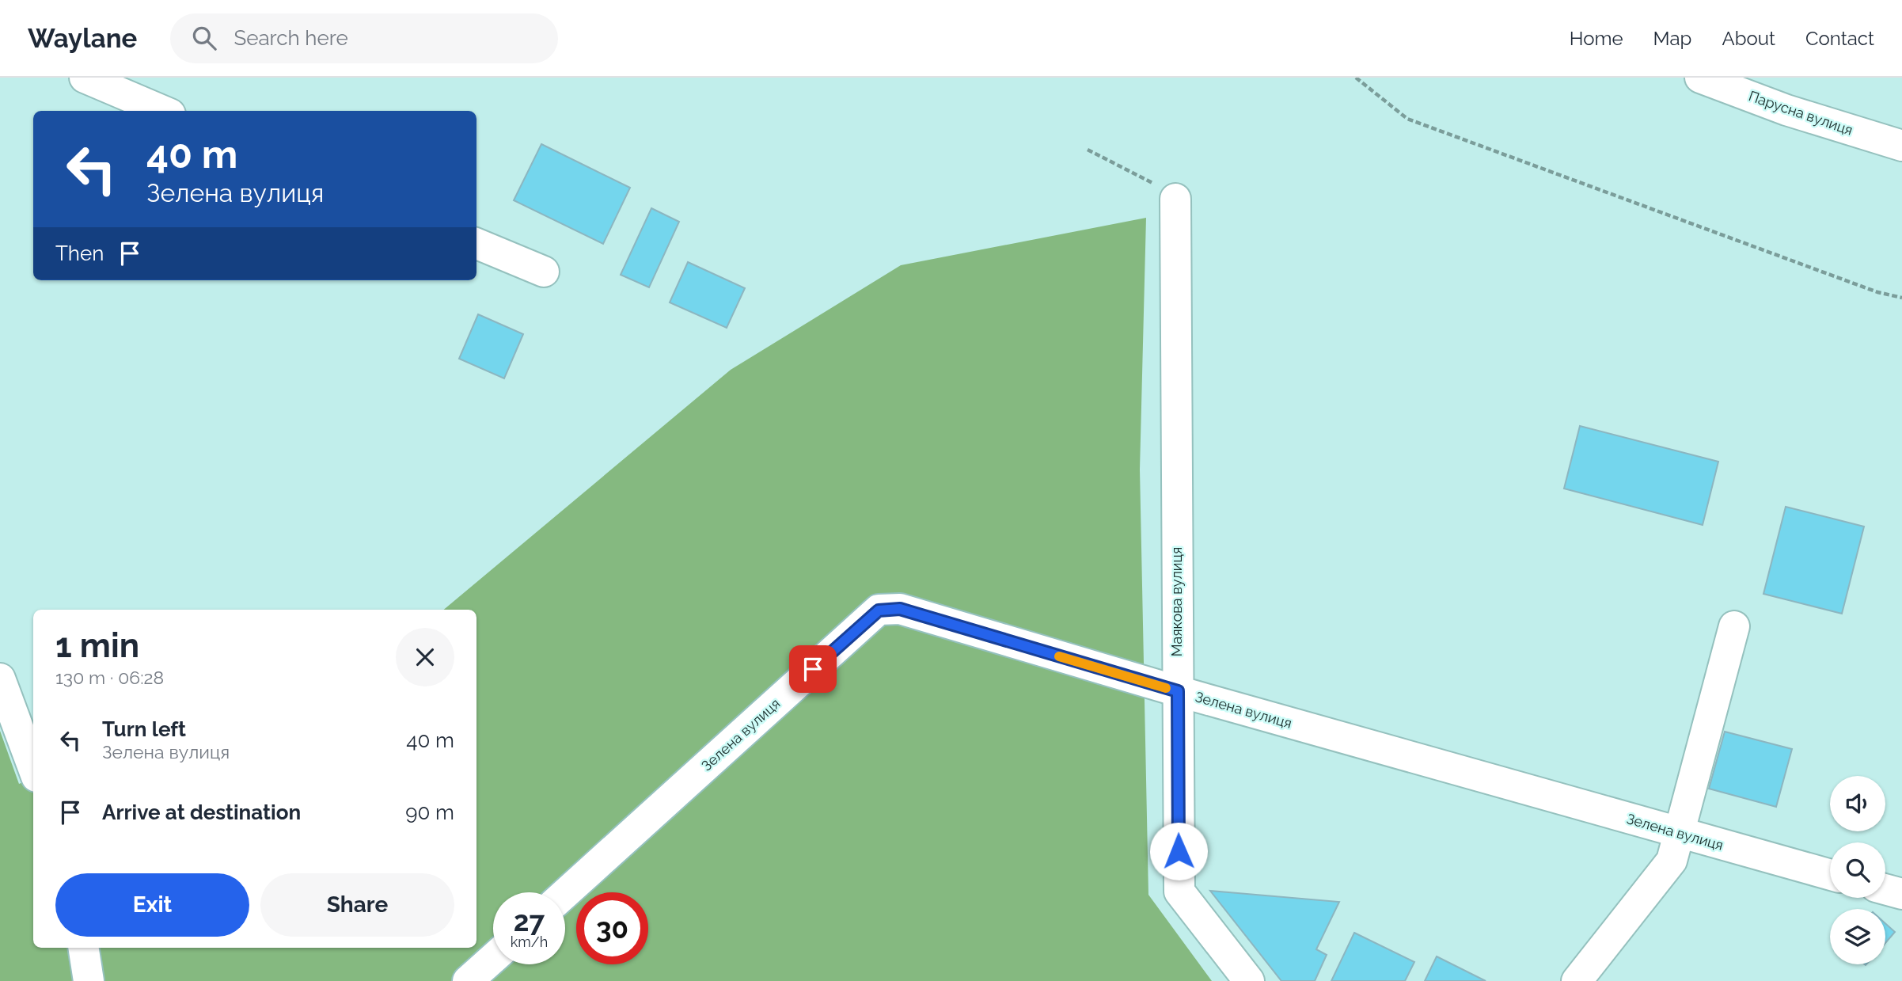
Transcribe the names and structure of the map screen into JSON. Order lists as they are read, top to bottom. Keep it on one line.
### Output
{"streets":{"street":["Парусна вулиця","Маякова вулиця","Зелена вулиця"]},"crossings":[["Маякова вулиця","Зелена вулиця"]],"page":{"header":"Waylane","search":"Search here","nav":["Home","Map","About","Contact"],"turn":["40 m","Зелена вулиця"],"then":"Then","heading":["1 min","130 m · 06:28"],"list":[{"name":"Turn left","note":"Зелена вулиця","value":"40 m"},{"name":"Arrive at destination","value":"90 m"}],"buttons":["Exit","Share"],"speed":"27 km/h","limit":"30"}}
